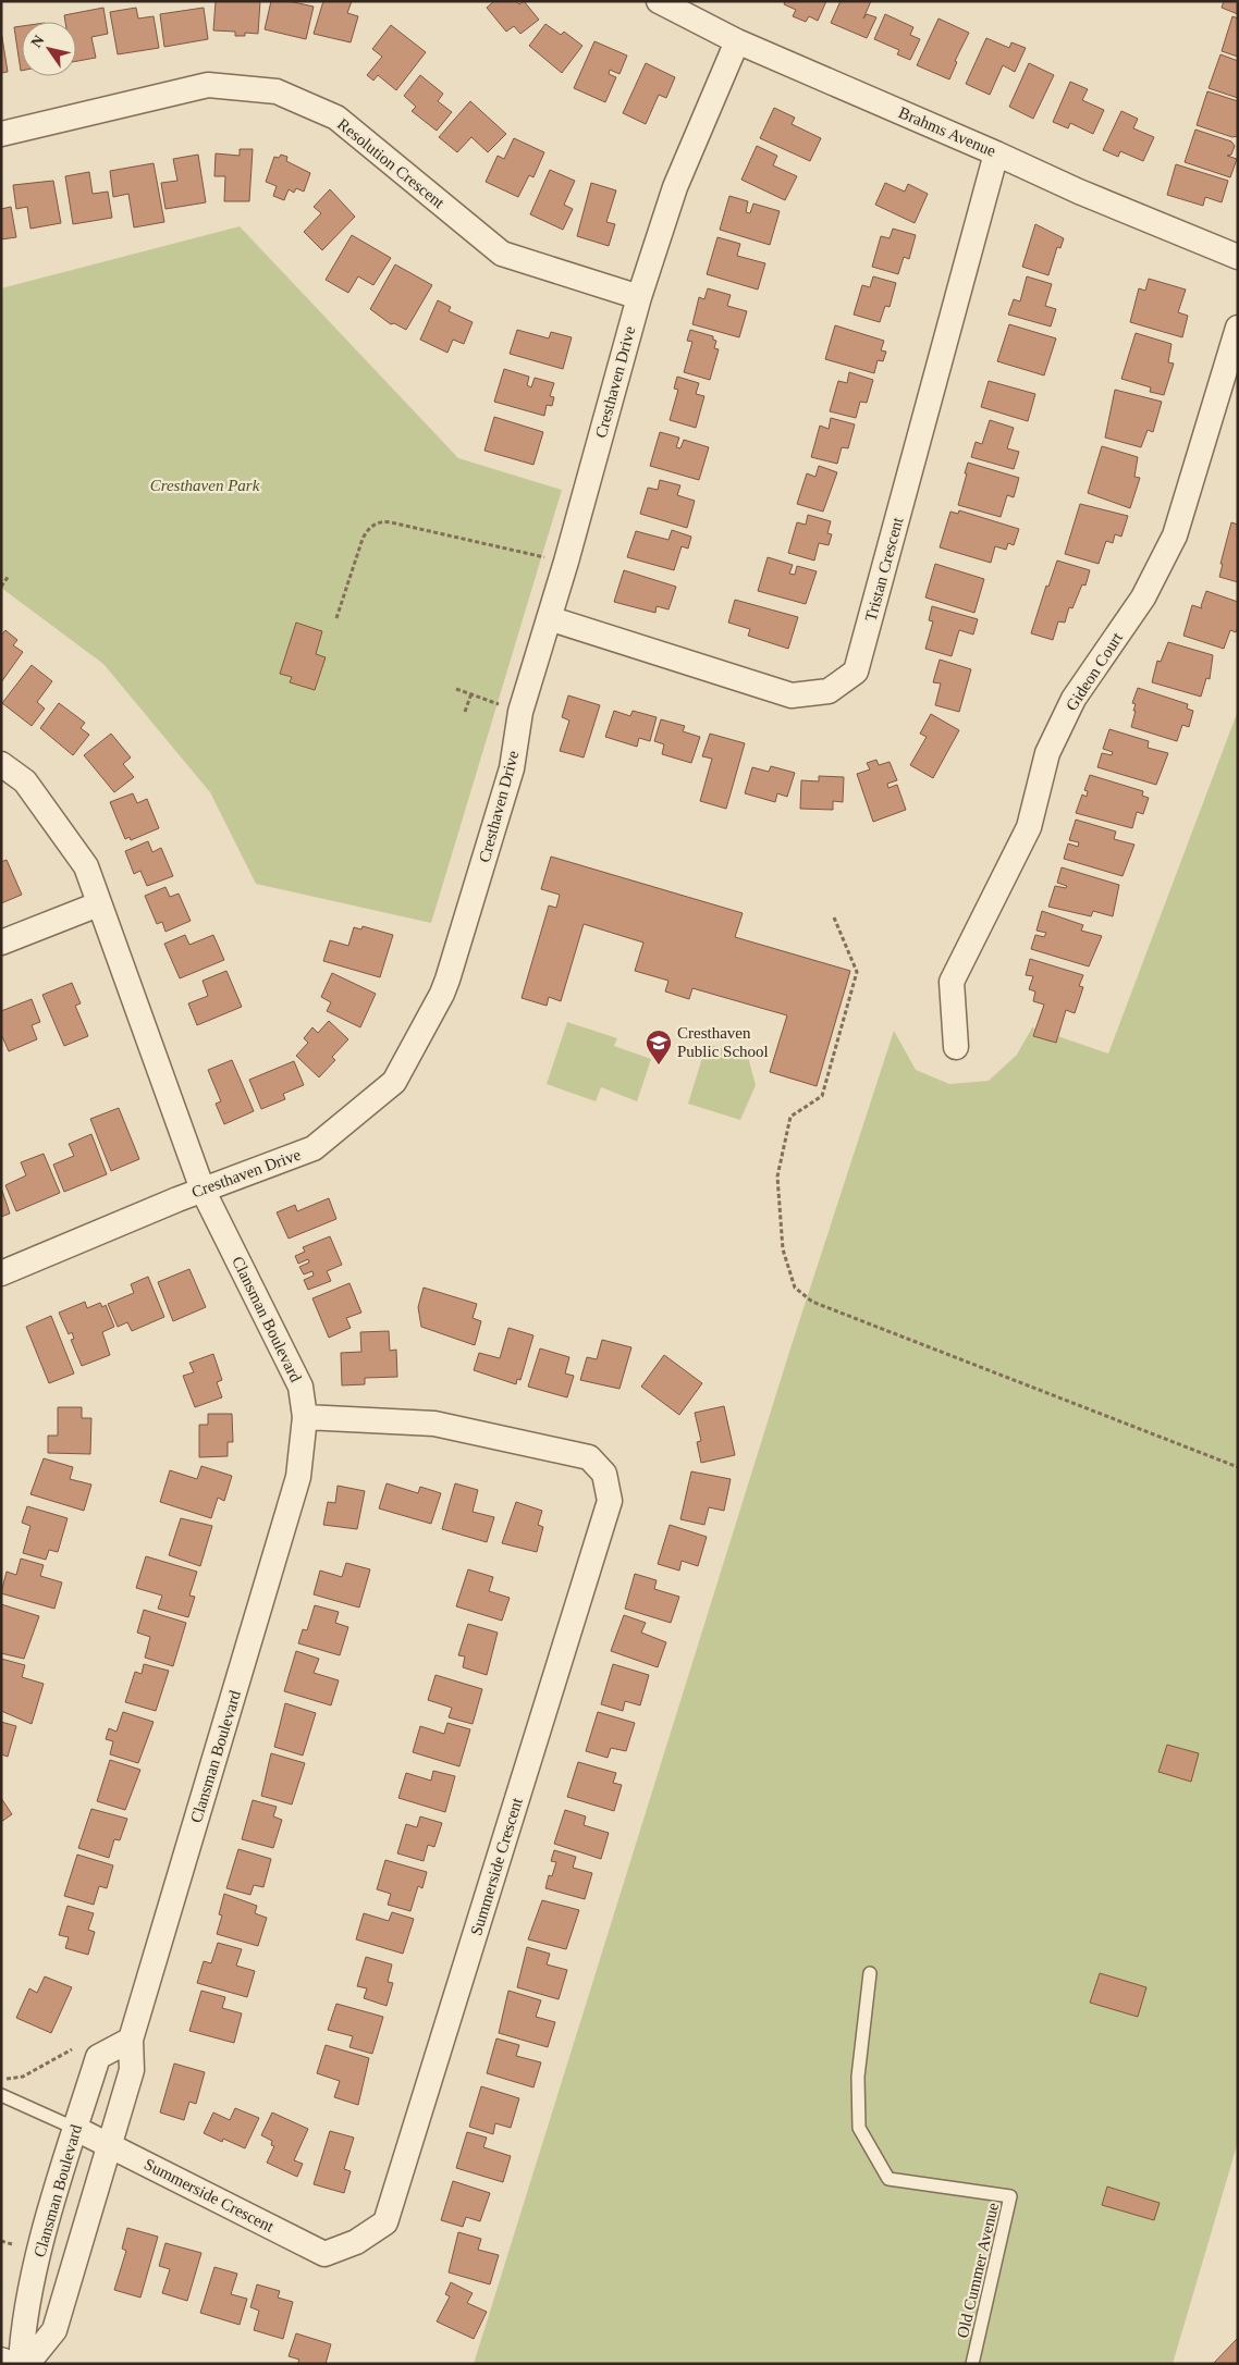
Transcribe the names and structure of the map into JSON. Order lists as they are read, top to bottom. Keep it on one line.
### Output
{"streets":{"street":["Brahms Avenue","Resolution Crescent","Cresthaven Drive","Tristan Crescent","Gideon Court","Clansman Boulevard","Summerside Crescent"],"lane":["Old Cummer Avenue"]},"crossings":[["Brahms Avenue","Cresthaven Drive"],["Brahms Avenue","Tristan Crescent"],["Resolution Crescent","Cresthaven Drive"],["Cresthaven Drive","Tristan Crescent"],["Cresthaven Drive","Clansman Boulevard"],["Clansman Boulevard","Summerside Crescent"]],"parks":["Cresthaven Park"],"places":{"school or university":["Cresthaven Public School"]},"north":"top left"}
